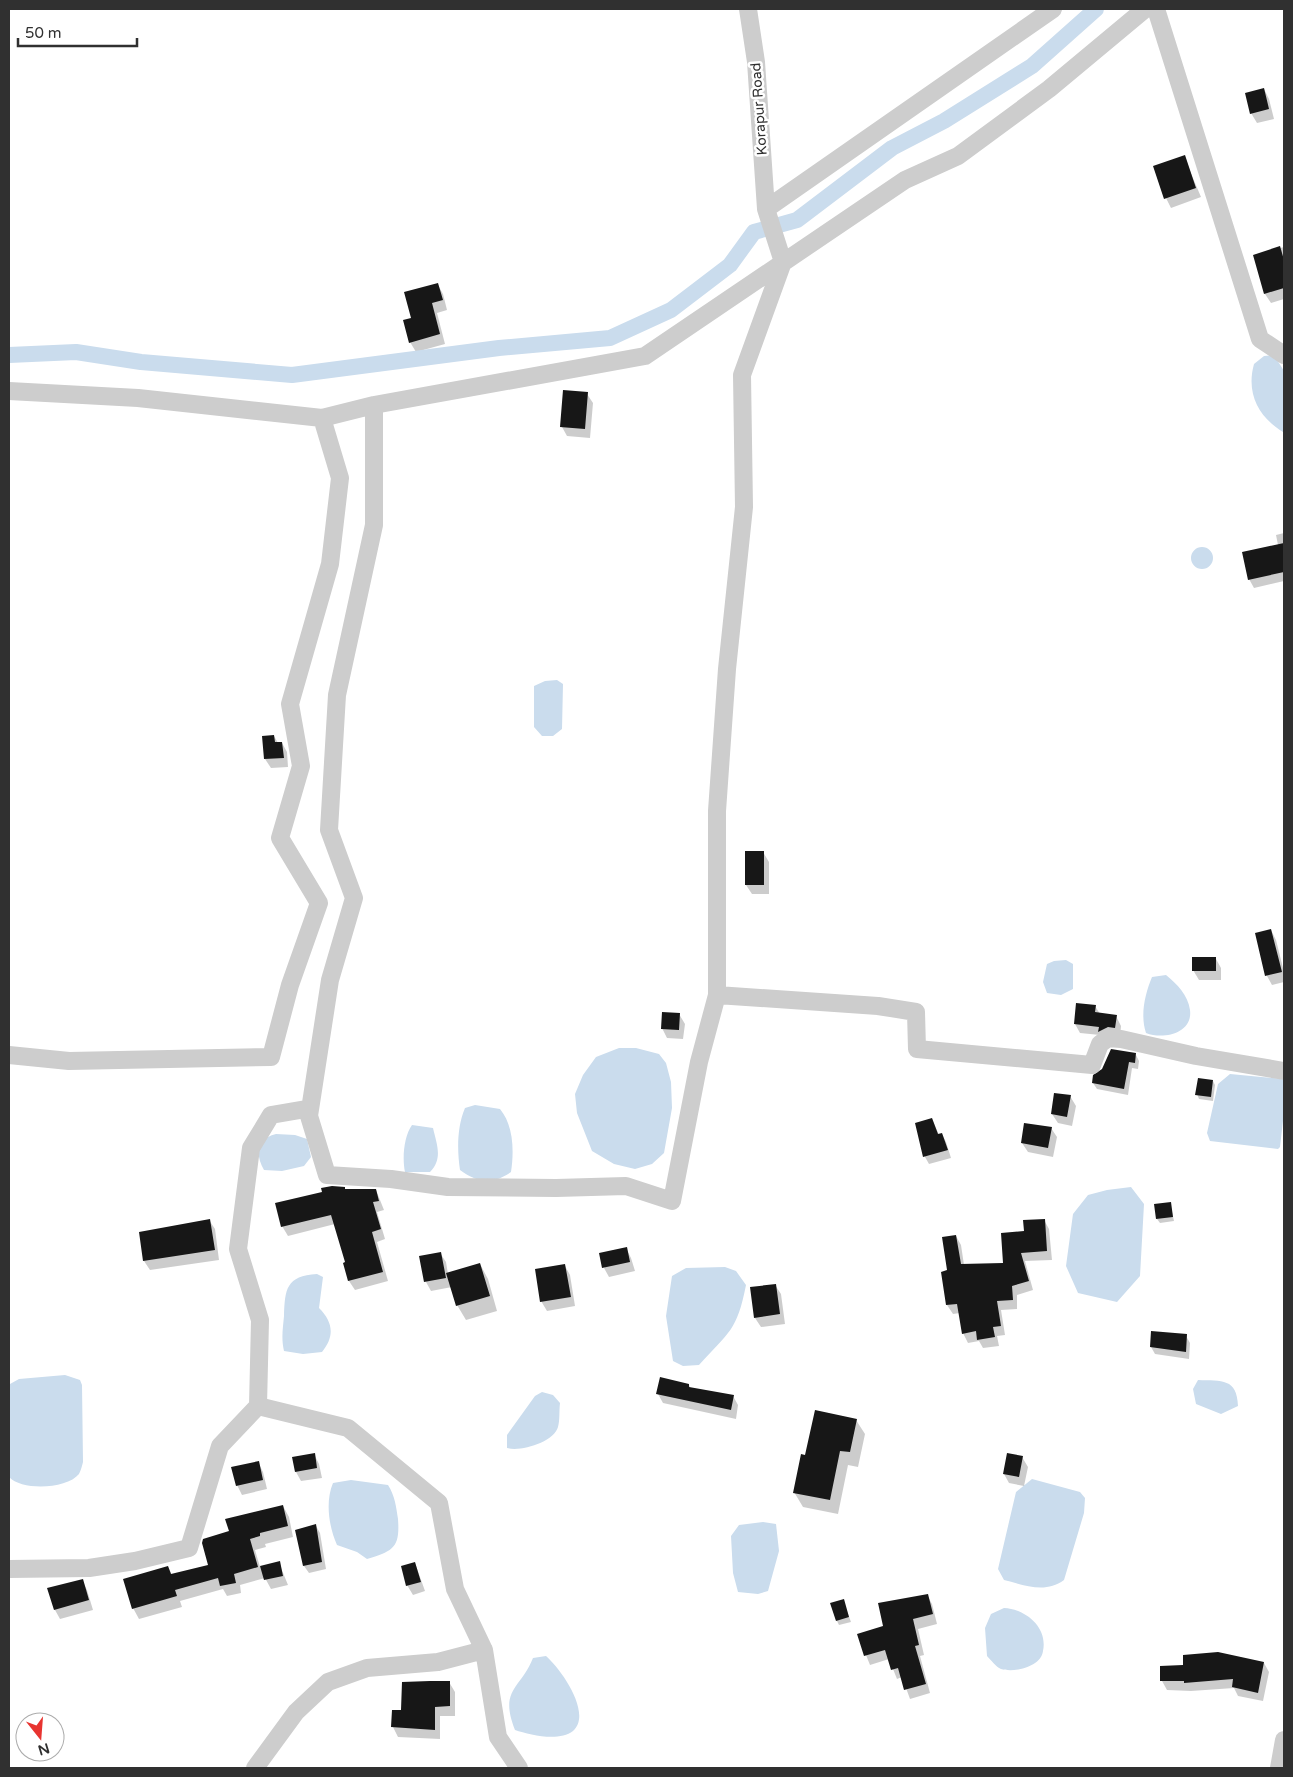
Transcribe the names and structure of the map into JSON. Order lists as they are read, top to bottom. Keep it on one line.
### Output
{"streets":{"street":["Korapur Road"]},"scale_bar":"50 m","north":"bottom"}
